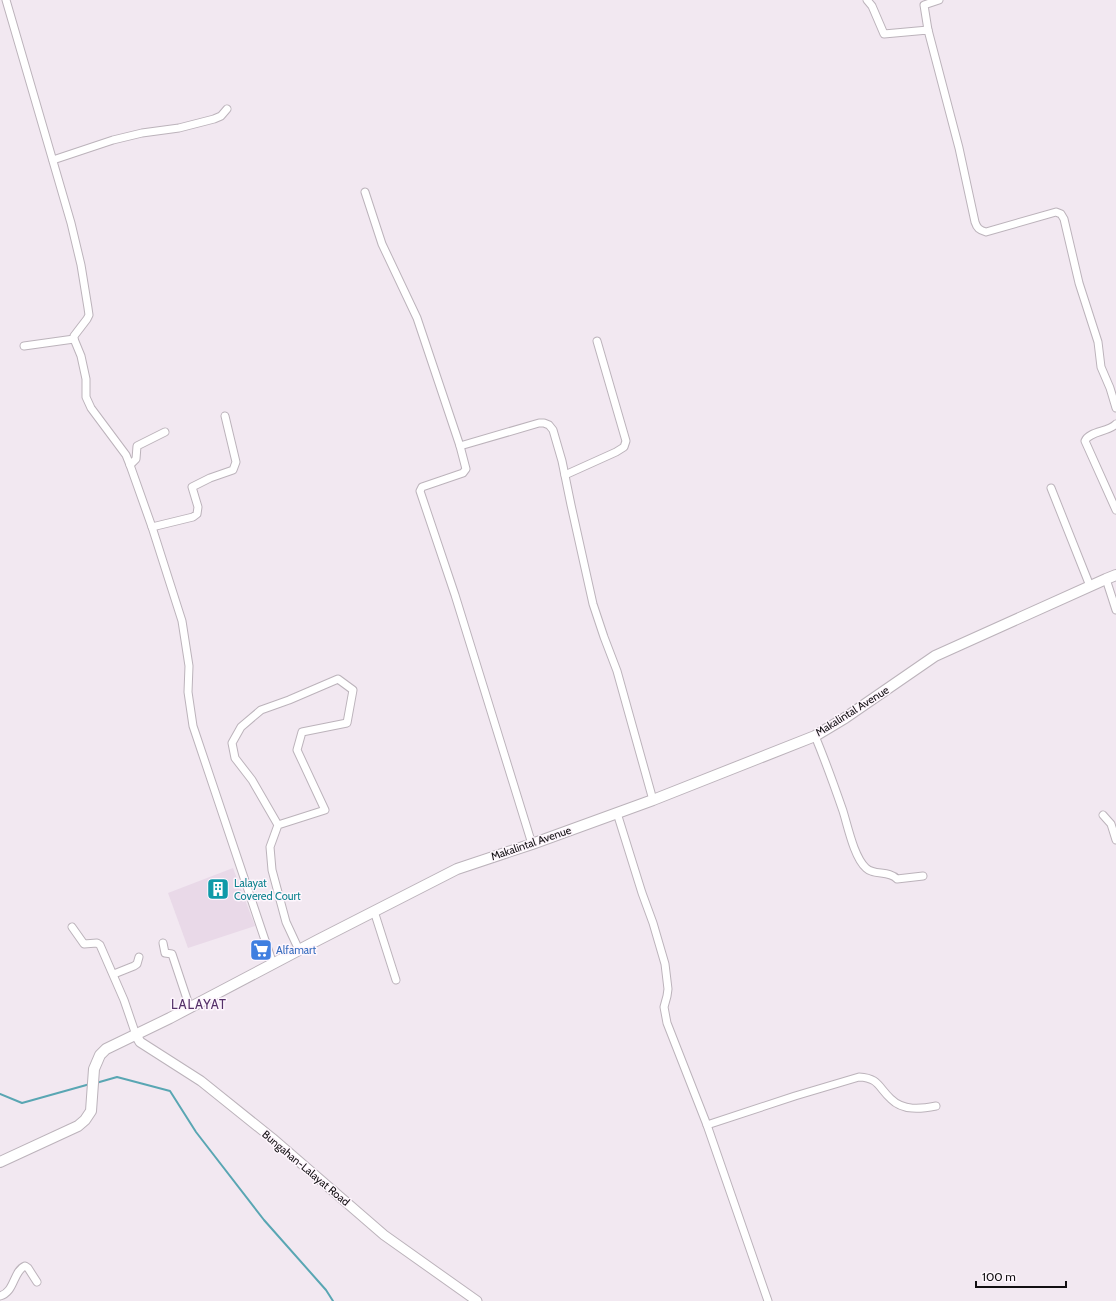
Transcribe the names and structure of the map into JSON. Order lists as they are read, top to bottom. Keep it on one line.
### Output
{"streets":{"main road":["Makalintal Avenue"],"street":["Bungahan-Lalayat Road"]},"crossings":[["Makalintal Avenue","Bungahan-Lalayat Road"]],"districts":["LALAYAT"],"places":{"building":["Lalayat Covered Court"],"supermarket":["Alfamart"]},"scale_bar":"100 m"}
